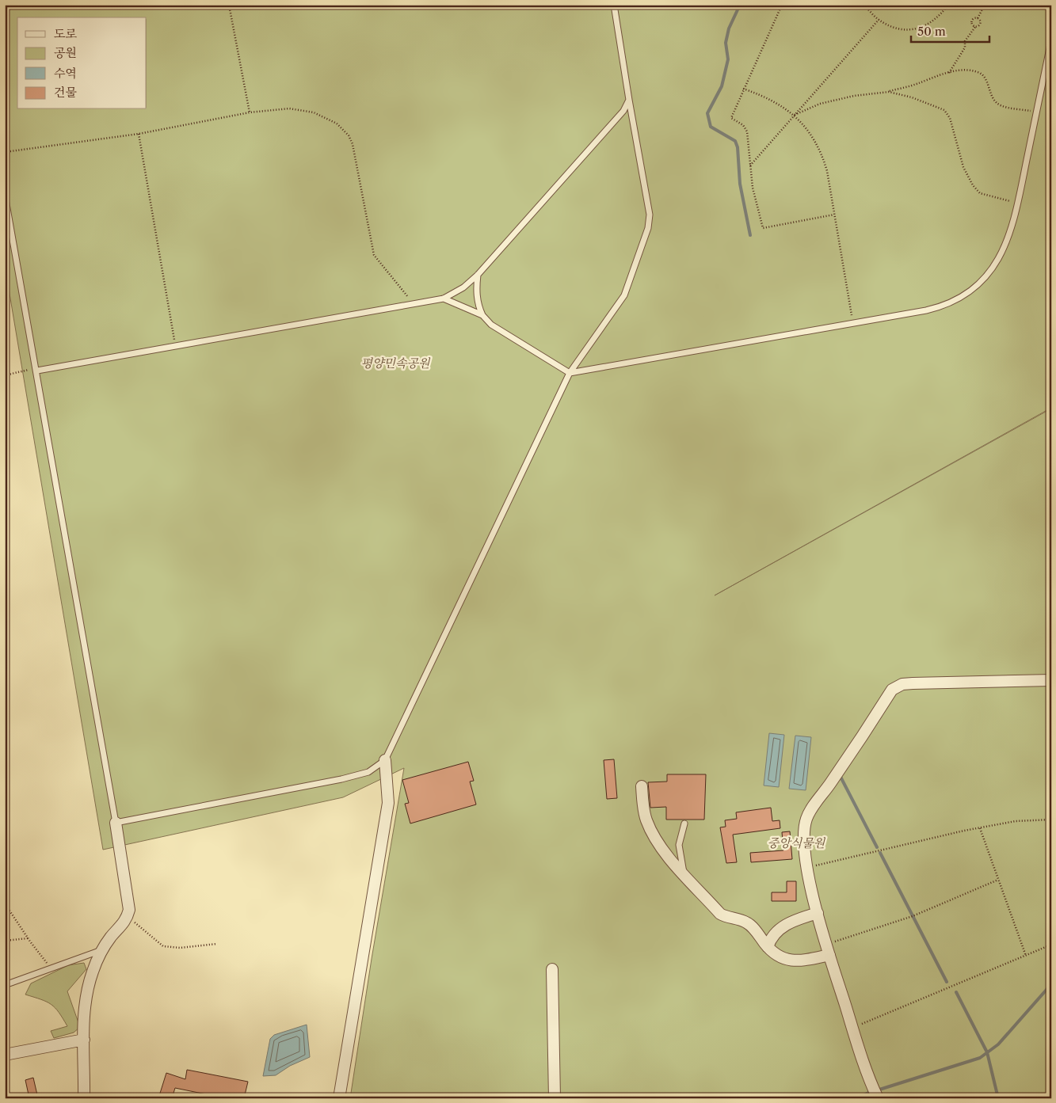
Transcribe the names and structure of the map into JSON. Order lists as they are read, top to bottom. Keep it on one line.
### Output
{"parks":["평양민속공원","중앙식물원"],"legend":["도로","공원","수역","건물"],"scale_bar":"50 m"}
